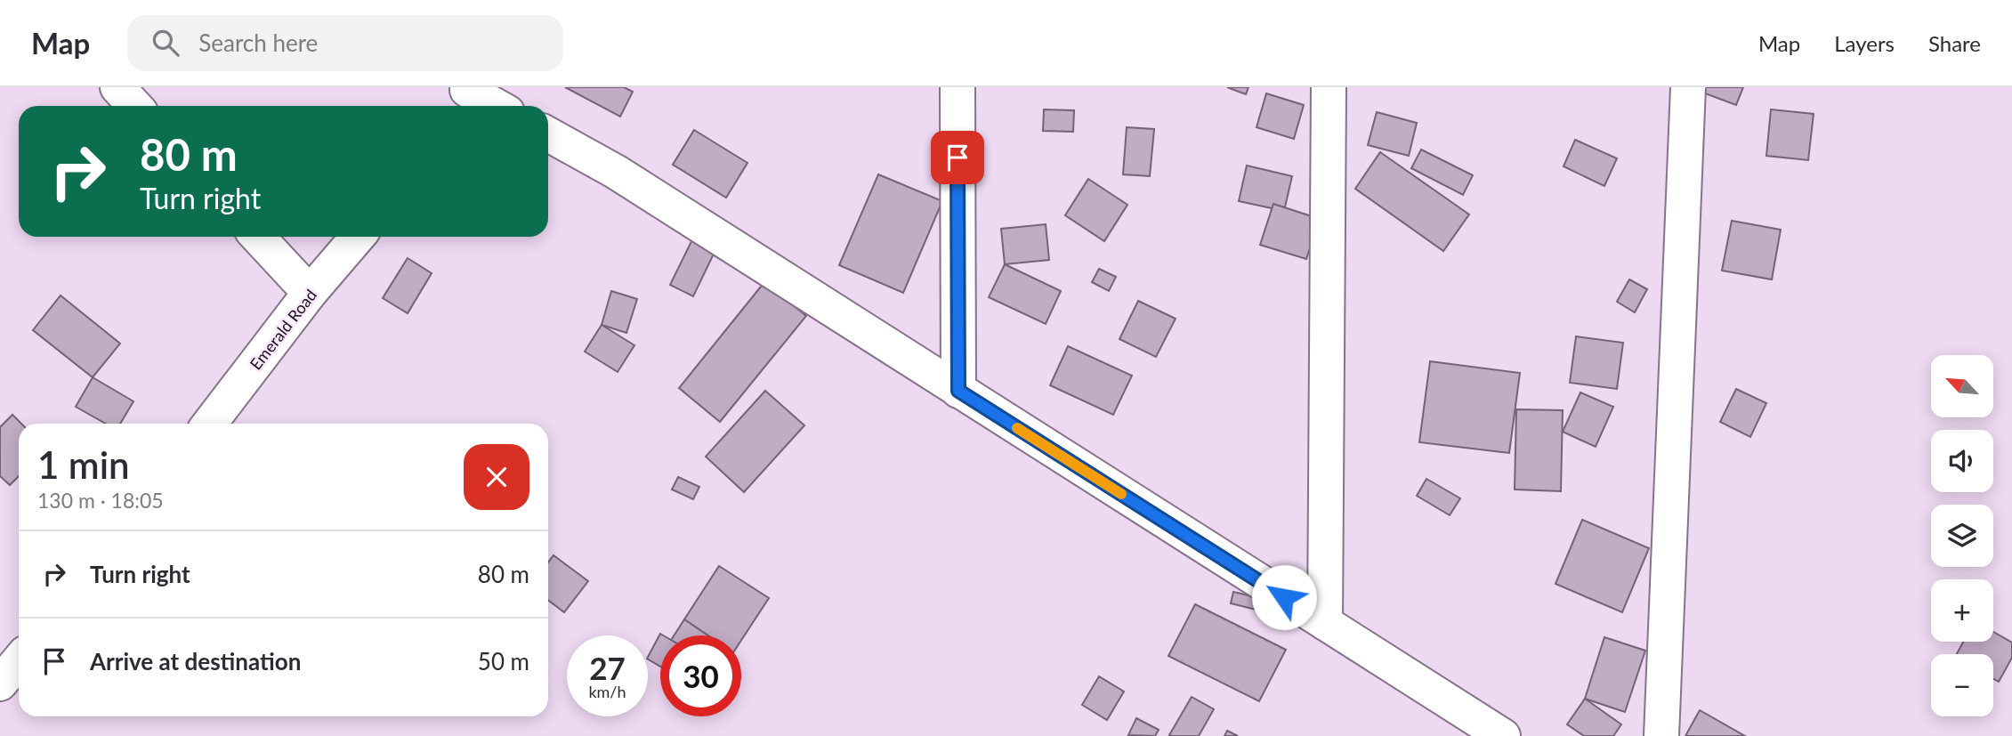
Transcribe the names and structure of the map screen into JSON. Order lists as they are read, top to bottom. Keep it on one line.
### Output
{"streets":{"street":["Emerald Road"]},"north":"top left","page":{"header":"Map","search":"Search here","nav":["Map","Layers","Share"],"turn":["80 m","Turn right"],"map_buttons":["+","−"],"heading":["1 min","130 m · 18:05"],"list":[{"name":"Turn right","value":"80 m"},{"name":"Arrive at destination","value":"50 m"}],"speed":"27 km/h","limit":"30"}}
